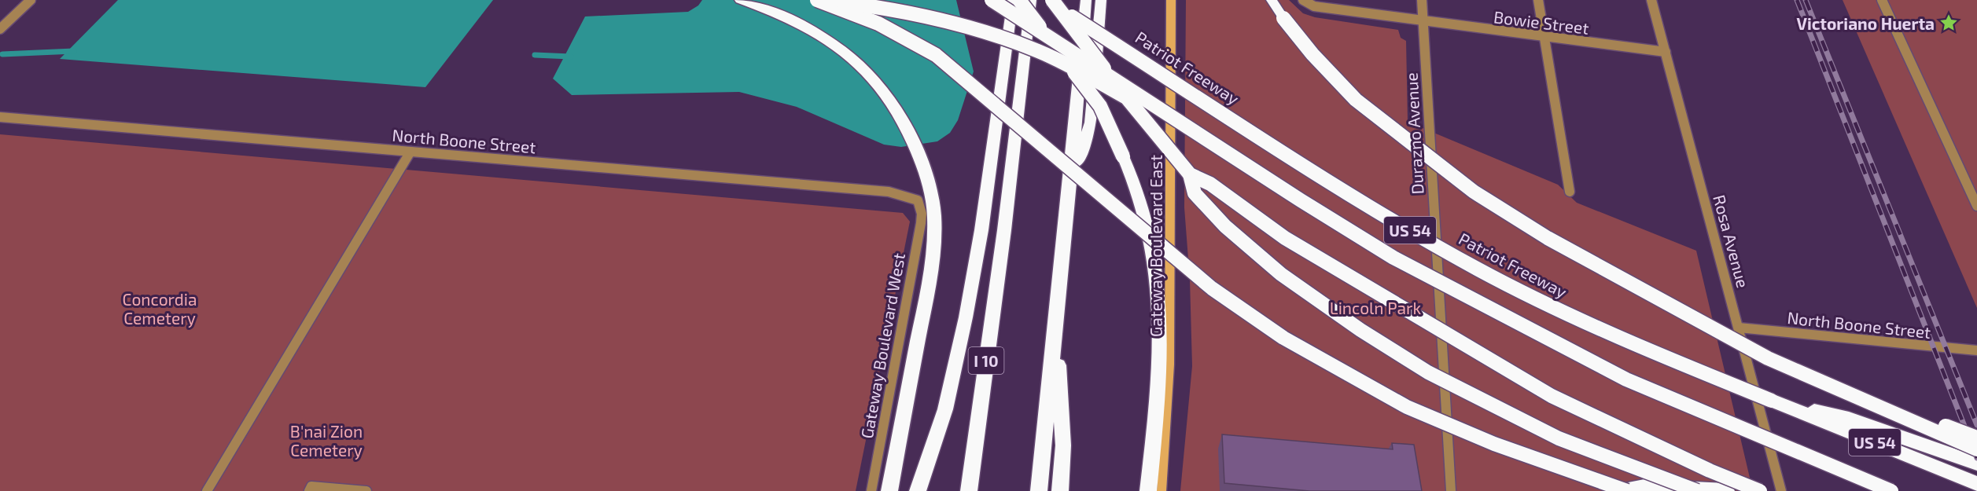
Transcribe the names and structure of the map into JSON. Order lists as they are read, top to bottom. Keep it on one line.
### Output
{"streets":{"highway":["Patriot Freeway","US 54","I 10"],"main road":["Gateway Boulevard East"],"street":["Bowie Street","Durazno Avenue","North Boone Street","Rosa Avenue","Gateway Boulevard West"]},"crossings":[["Bowie Street","Durazno Avenue"],["Bowie Street","Rosa Avenue"],["North Boone Street","Rosa Avenue"],["North Boone Street","Gateway Boulevard West"]],"parks":["Concordia Cemetery","Lincoln Park","B'nai Zion Cemetery"],"places":{"place":["Victoriano Huerta"]}}
